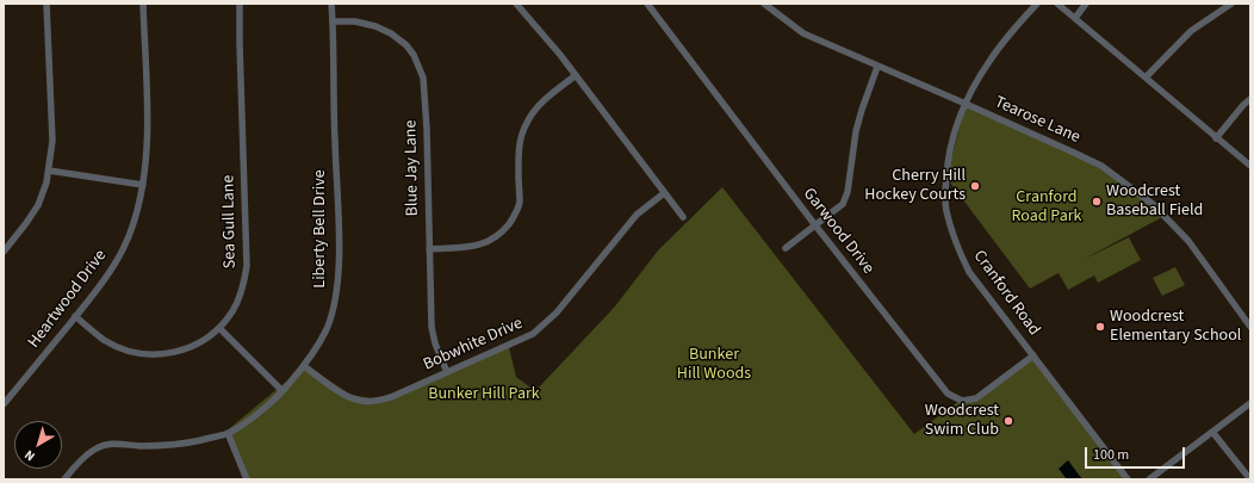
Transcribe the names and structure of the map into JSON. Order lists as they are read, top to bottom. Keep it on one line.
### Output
{"streets":{"street":["Tearose Lane","Blue Jay Lane","Sea Gull Lane","Liberty Bell Drive","Garwood Drive","Cranford Road","Heartwood Drive","Bobwhite Drive"]},"crossings":[["Tearose Lane","Cranford Road"],["Blue Jay Lane","Liberty Bell Drive"],["Blue Jay Lane","Bobwhite Drive"],["Sea Gull Lane","Heartwood Drive"],["Liberty Bell Drive","Bobwhite Drive"],["Garwood Drive","Cranford Road"]],"parks":["Cranford Road Park","Bunker Hill Woods","Bunker Hill Park"],"places":["Cherry Hill Hockey Courts","Woodcrest Baseball Field","Woodcrest Elementary School","Woodcrest Swim Club"],"scale_bar":"100 m","north":"bottom left"}
